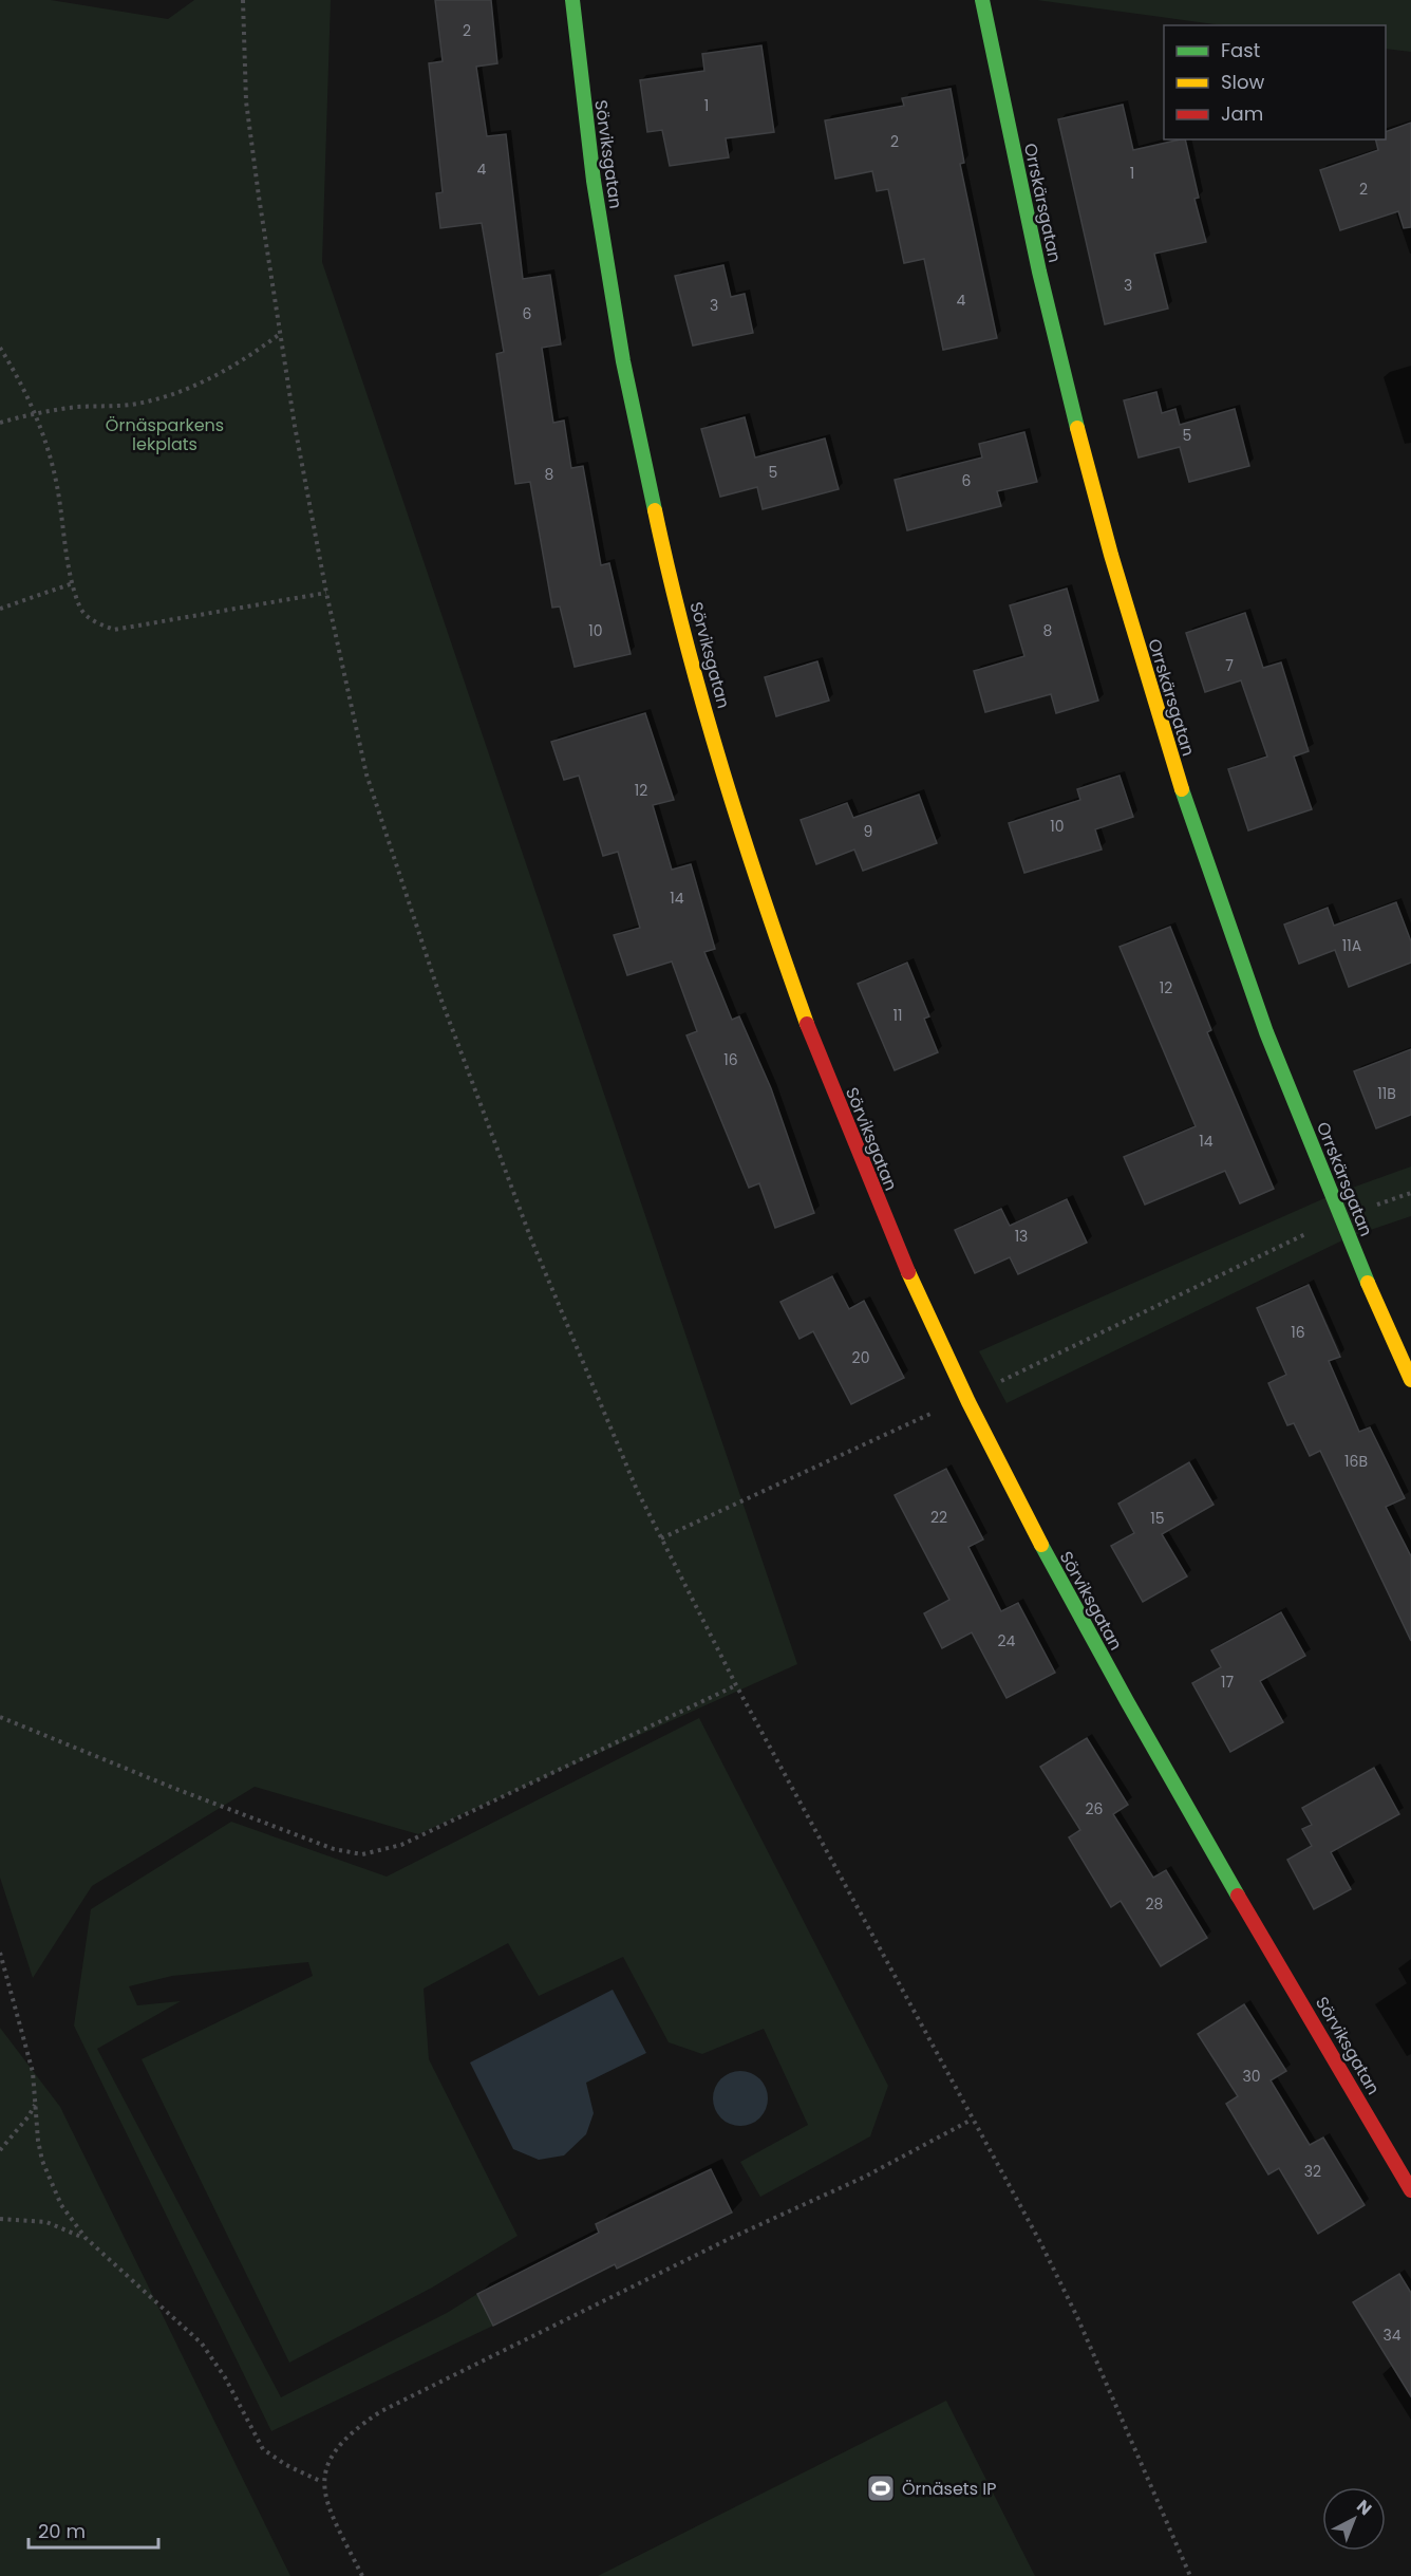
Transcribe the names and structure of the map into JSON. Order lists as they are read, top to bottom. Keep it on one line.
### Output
{"streets":{"street":["Sörviksgatan","Orrskärsgatan"]},"parks":["Örnäsparkens lekplats"],"places":{"sports":["Örnäsets IP"]},"house_numbers":["2","1","2","4","1","2","3","4","3","6","5","5","8","6","10","8","7","12","10","9","14","11A","12","11","16","11B","14","13","16","20","16B","22","15","24","17","26","28","30","32","34"],"legend":["Fast","Slow","Jam"],"scale_bar":"20 m","north":"top right"}
